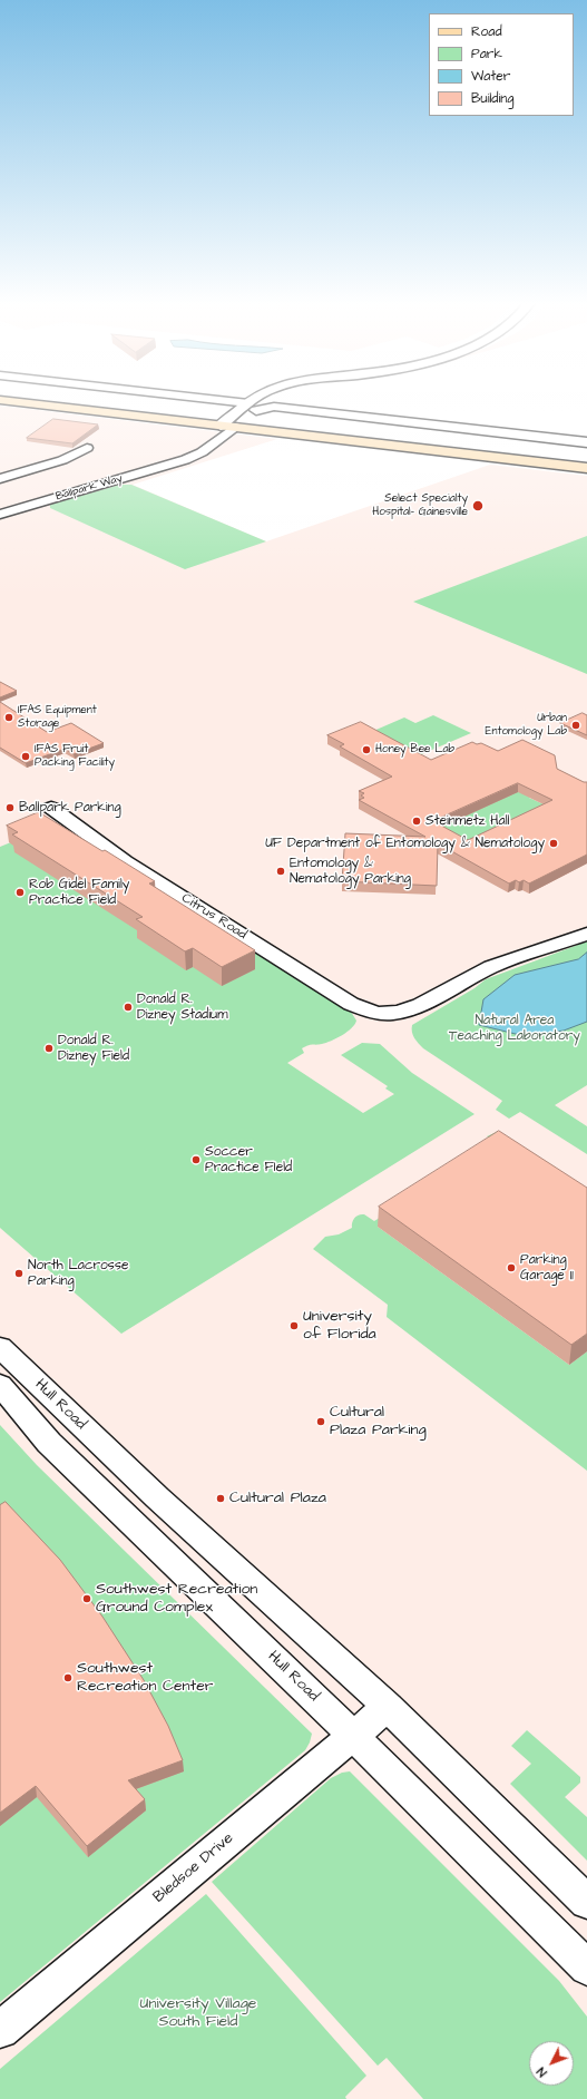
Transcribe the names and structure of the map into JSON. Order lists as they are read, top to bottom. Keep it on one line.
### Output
{"streets":{"street":["Ballpark Way","Citrus Road","Hull Road","Bledsoe Drive"]},"crossings":[["Hull Road","Bledsoe Drive"]],"parks":["Natural Area Teaching Laboratory","University Village South Field"],"places":["Select Specialty Hospital- Gainesville","IFAS Equipment Storage","Urban Entomology Lab","Honey Bee Lab","IFAS Fruit Packing Facility","Ballpark Parking","Steinmetz Hall","UF Department of Entomology & Nematology","Entomology & Nematology Parking","Rob Gidel Family Practice Field","Donald R. Dizney Stadium","Donald R. Dizney Field","Soccer Practice FIeld","Parking Garage 11","North Lacrosse Parking","University of Florida","Cultural Plaza Parking","Cultural Plaza","Southwest Recreation Ground Complex","Southwest Recreation Center"],"legend":["Road","Park","Water","Building"],"north":"bottom left"}
